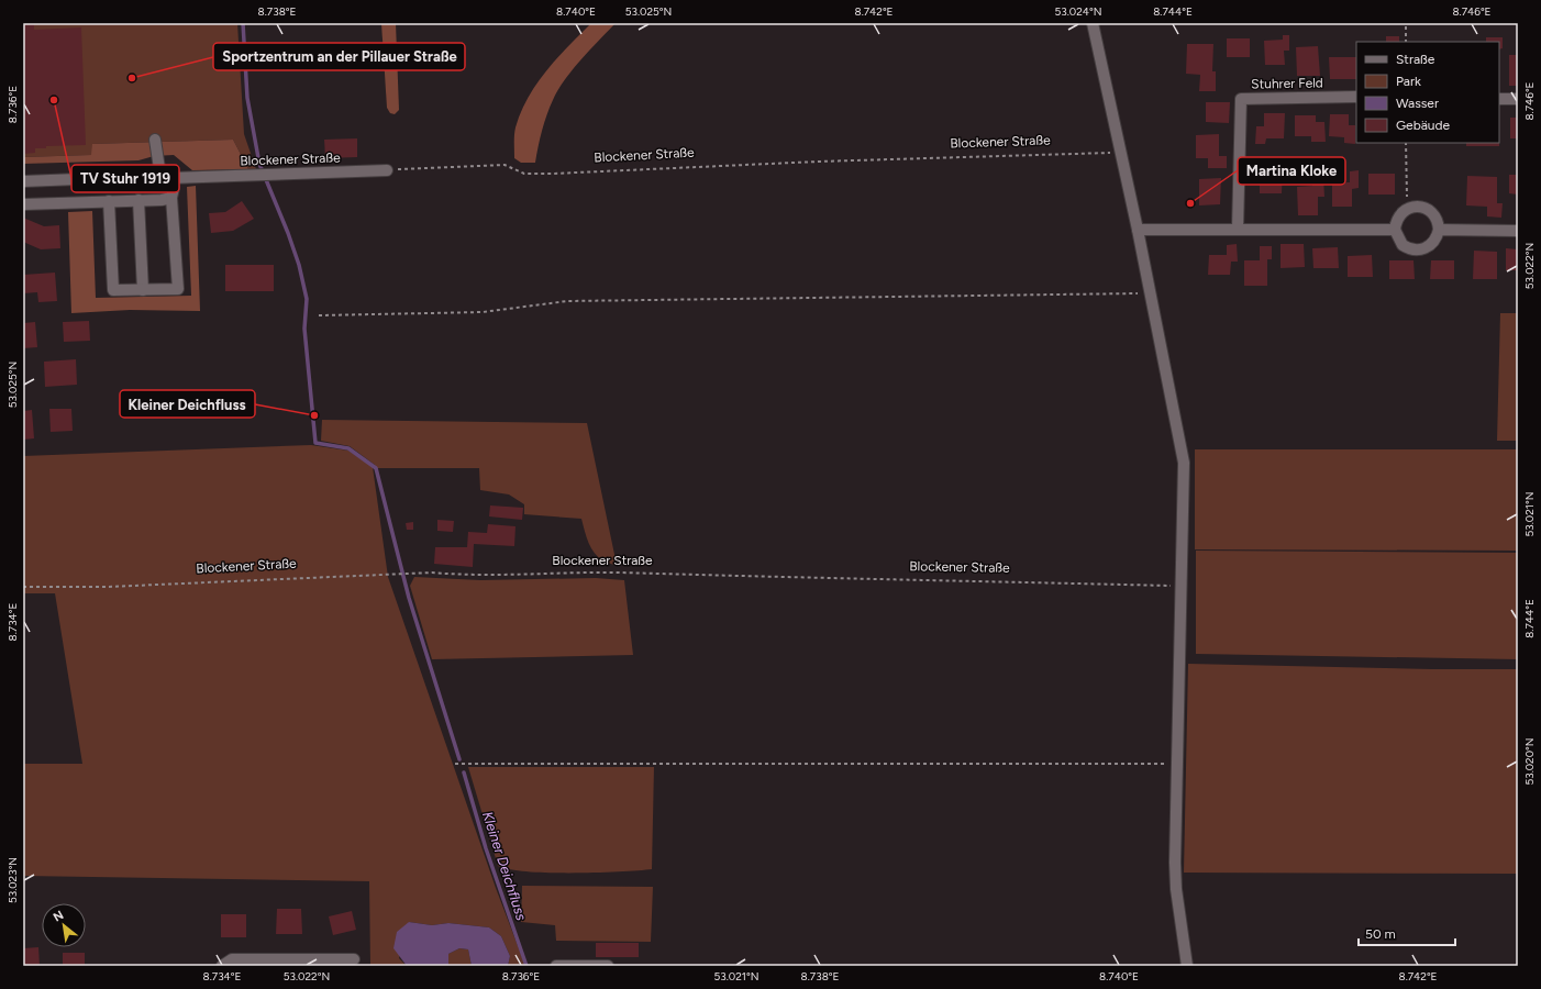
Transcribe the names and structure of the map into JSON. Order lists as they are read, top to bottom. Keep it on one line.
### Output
{"streets":{"street":["Stuhrer Feld","Blockener Straße"]},"water":["Kleiner Deichfluss"],"places":["Sportzentrum an der Pillauer Straße","TV Stuhr 1919","Martina Kloke","Kleiner Deichfluss"],"legend":["Straße","Park","Wasser","Gebäude"],"scale_bar":"50 m","north":"top left","coordinates":["8.738°E","8.740°E","53.025°N","8.742°E","53.024°N","8.744°E","8.746°E","8.736°E","53.022°N","53.021°N","8.734°E","53.020°N","53.023°N"]}
